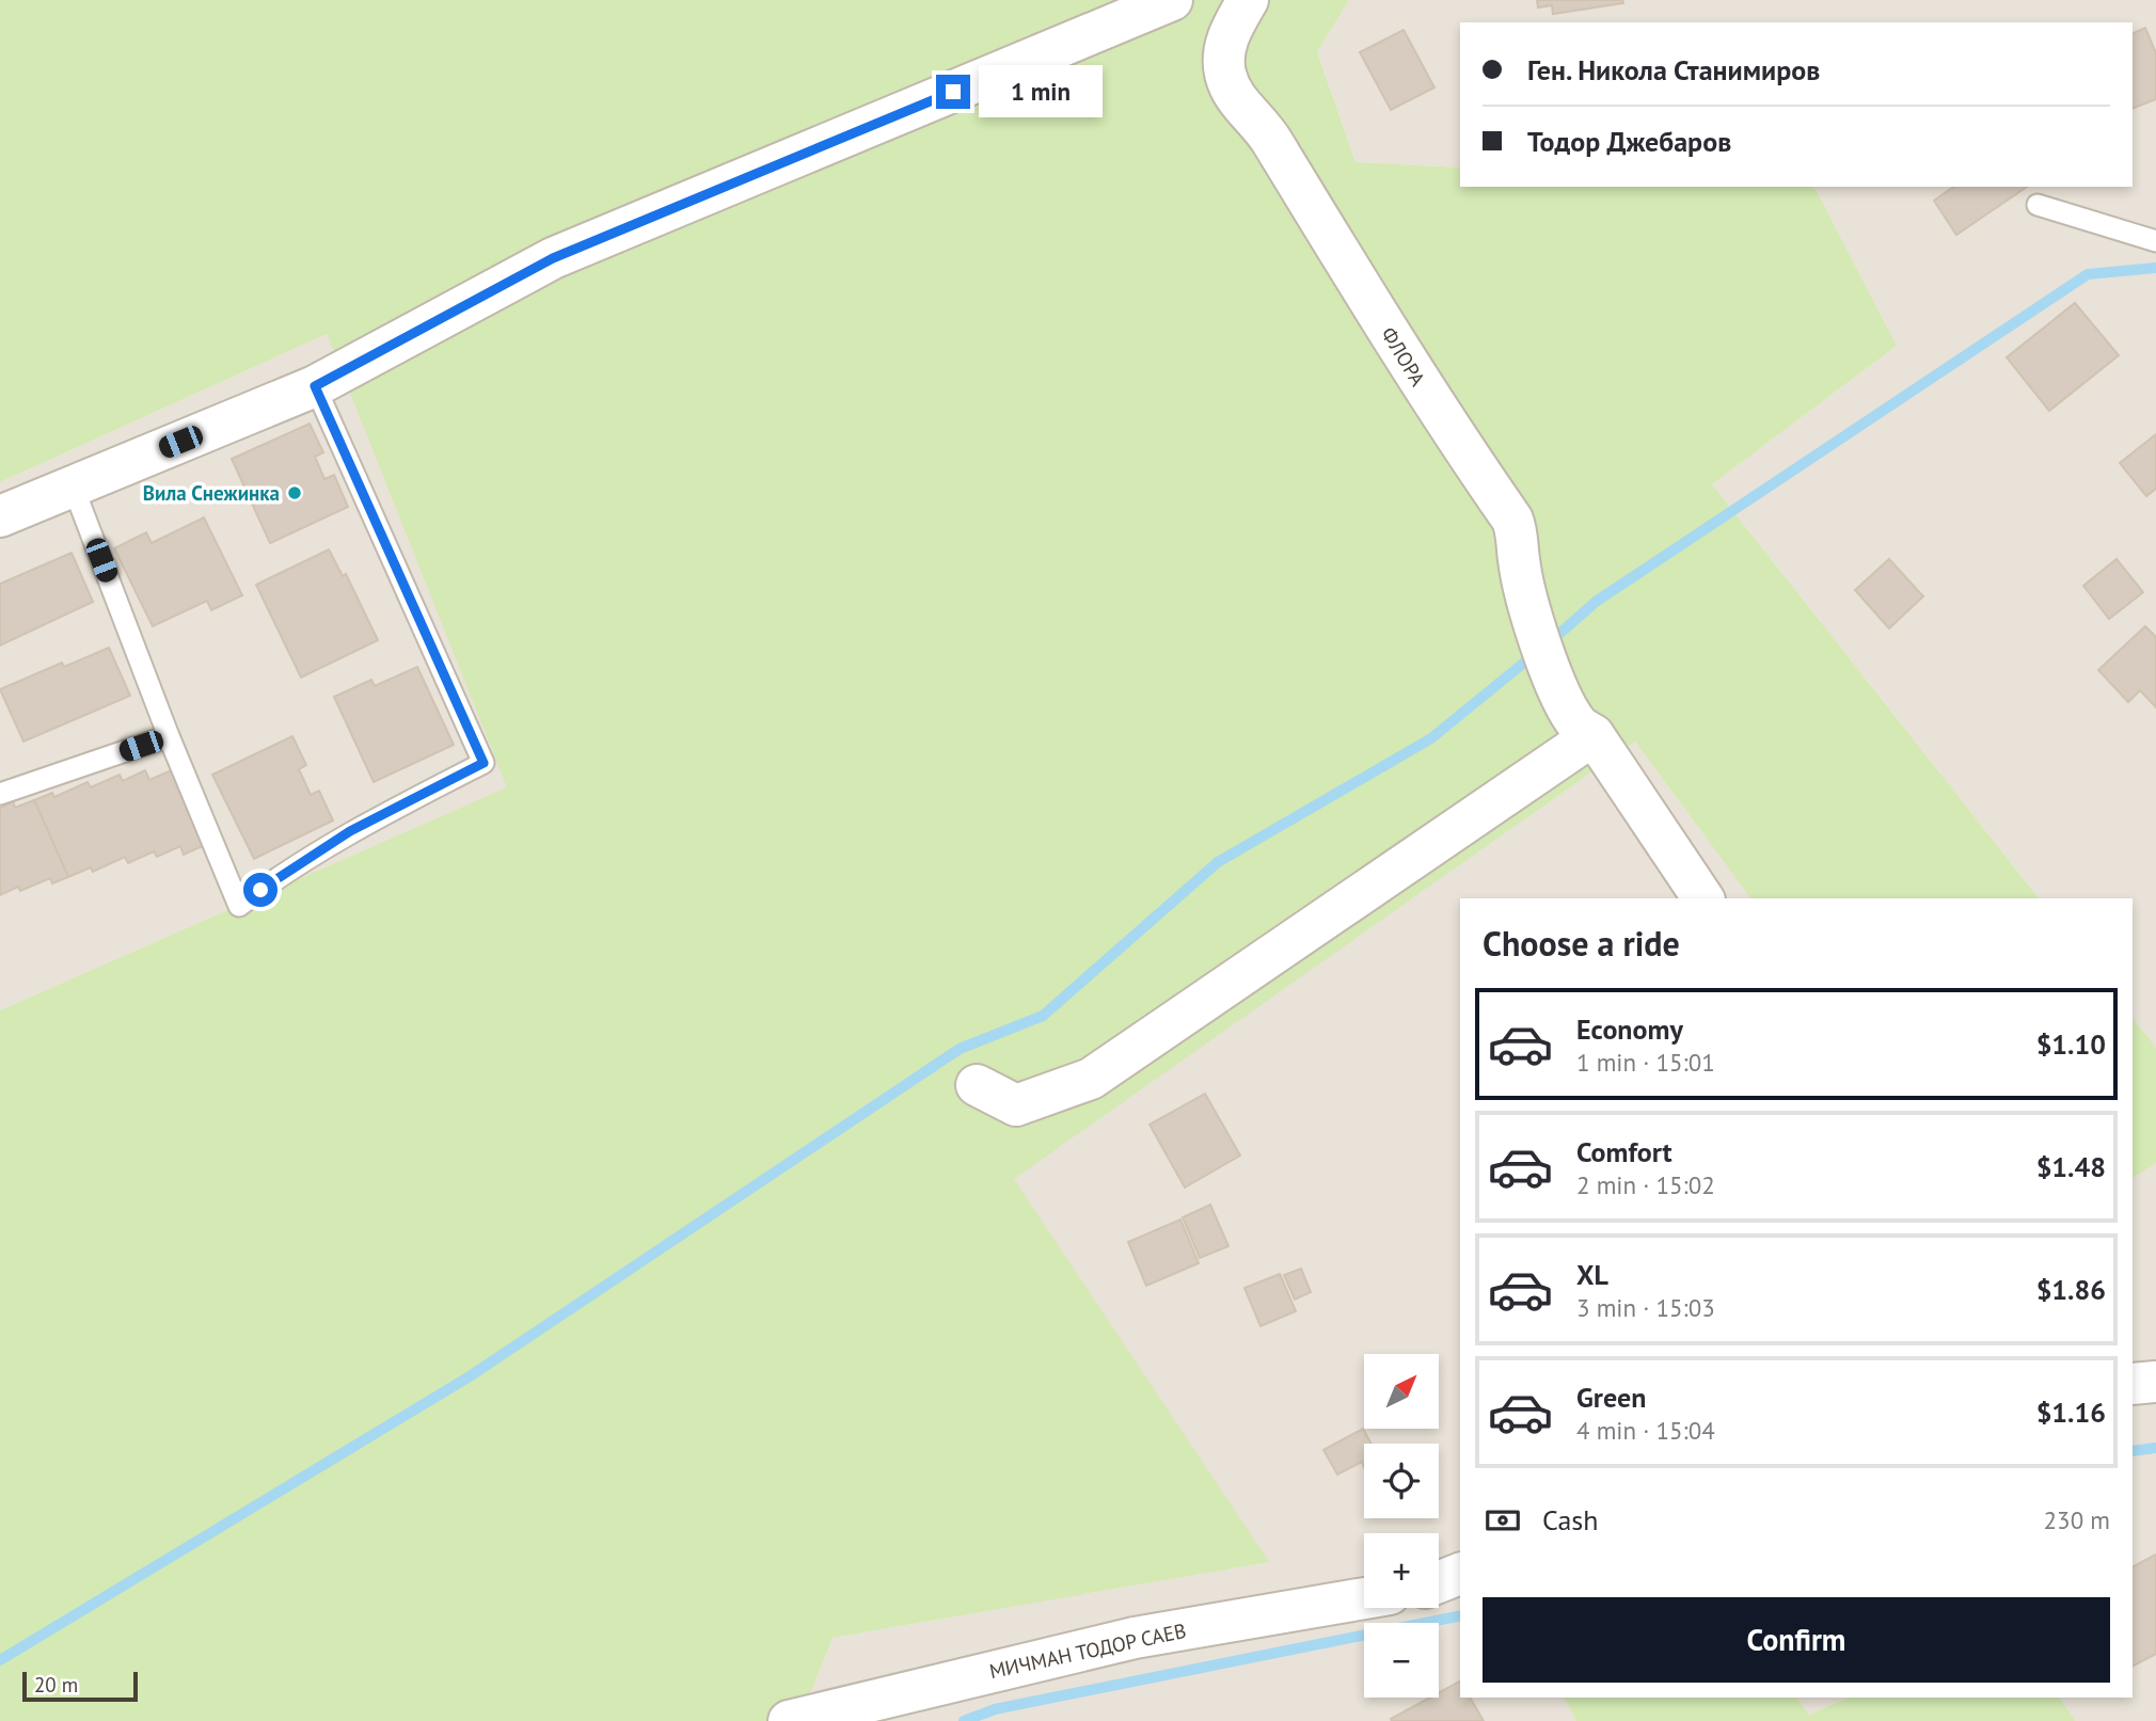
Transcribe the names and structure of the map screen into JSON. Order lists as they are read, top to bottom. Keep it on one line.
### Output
{"streets":{"street":["ФЛОРА","МИЧМАН ТОДОР САЕВ"]},"places":["Вила Снежинка"],"scale_bar":"20 m","north":"top right","page":{"banner":["Ген. Никола Станимиров","Тодор Джебаров"],"bubble":"1 min","heading":"Choose a ride","list":[{"name":"Economy","note":"1 min · 15:01","value":"$1.10"},{"name":"Comfort","note":"2 min · 15:02","value":"$1.48"},{"name":"XL","note":"3 min · 15:03","value":"$1.86"},{"name":"Green","note":"4 min · 15:04","value":"$1.16"}],"map_buttons":["+","−"],"pay":["Cash","230 m"],"buttons":"Confirm","scale":"20 m"}}
